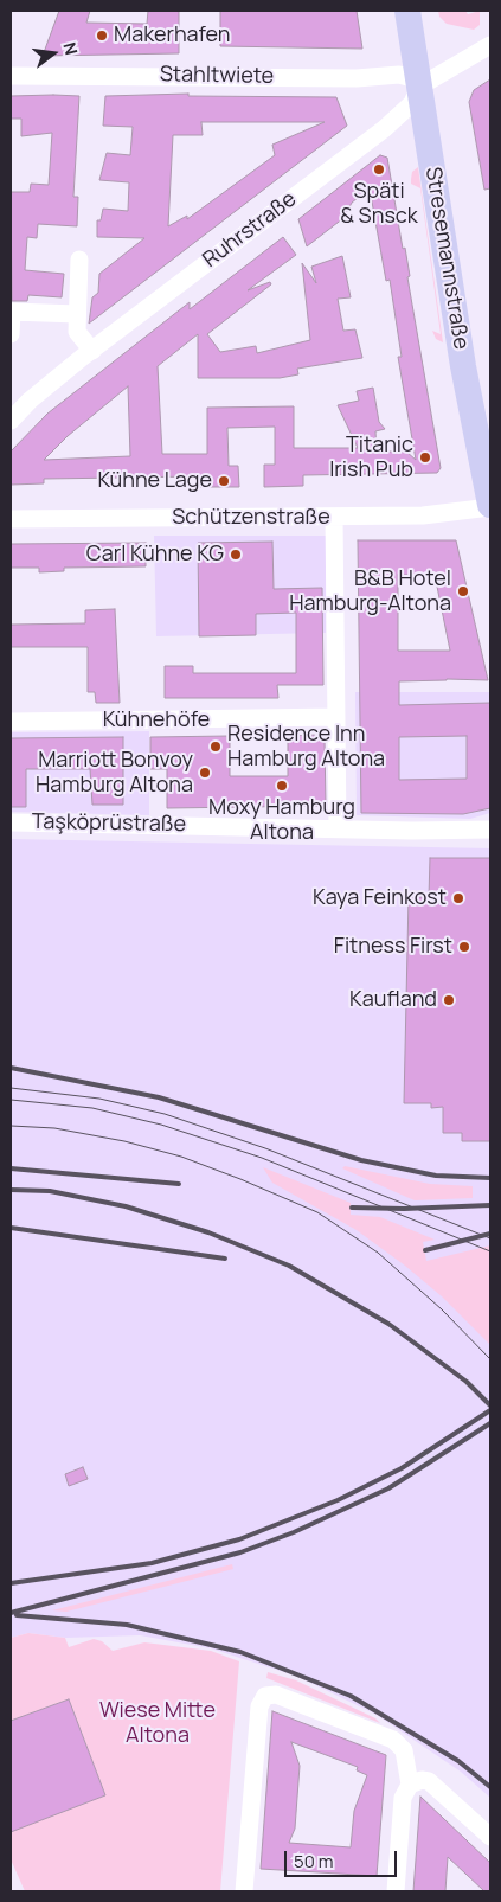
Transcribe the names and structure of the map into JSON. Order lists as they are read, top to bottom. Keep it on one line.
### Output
{"streets":{"main road":["Stresemannstraße"],"street":["Stahltwiete","Ruhrstraße","Schützenstraße","Kühnehöfe","Taşköprüstraße"]},"crossings":[["Stahltwiete","Ruhrstraße"],["Stahltwiete","Stresemannstraße"],["Ruhrstraße","Stresemannstraße"],["Stresemannstraße","Schützenstraße"]],"parks":["Wiese Mitte Altona"],"places":["Makerhafen","Späti & Snsck","Titanic Irish Pub","Kühne Lage","Carl Kühne KG","B&B Hotel Hamburg-Altona","Residence Inn Hamburg Altona","Marriott Bonvoy Hamburg Altona","Moxy Hamburg Altona","Kaya Feinkost","Fitness First","Kaufland"],"scale_bar":"50 m","north":"right"}
